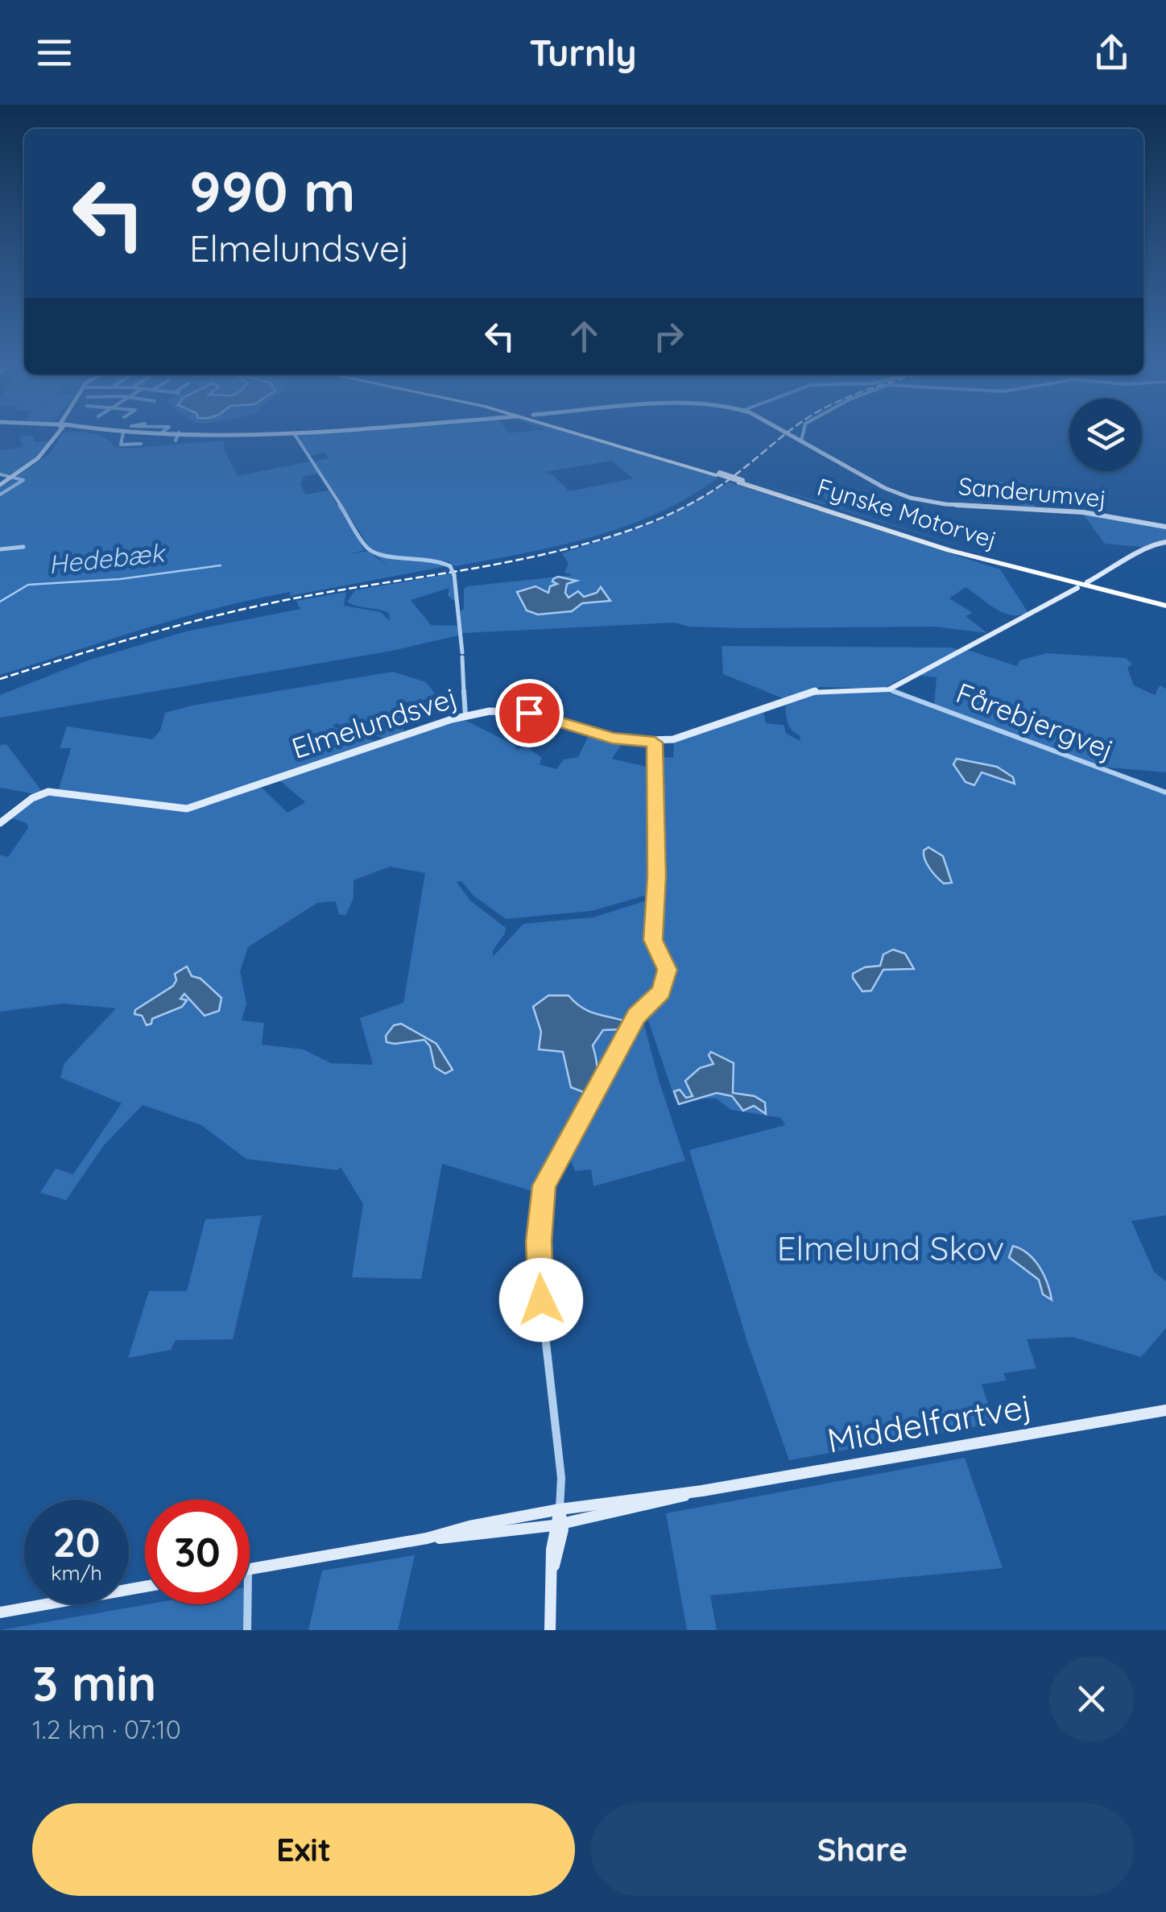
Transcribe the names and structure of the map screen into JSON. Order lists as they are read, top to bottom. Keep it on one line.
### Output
{"streets":{"highway":["Fynske Motorvej"],"street":["Sanderumvej","Fårebjergvej","Elmelundsvej","Middelfartvej"]},"crossings":[["Fårebjergvej","Elmelundsvej"]],"water":["Hedebæk"],"parks":["Elmelund Skov"],"page":{"header":"Turnly","turn":["990 m","Elmelundsvej"],"speed":"20 km/h","limit":"30","heading":["3 min","1.2 km · 07:10"],"buttons":["Exit","Share"]}}
